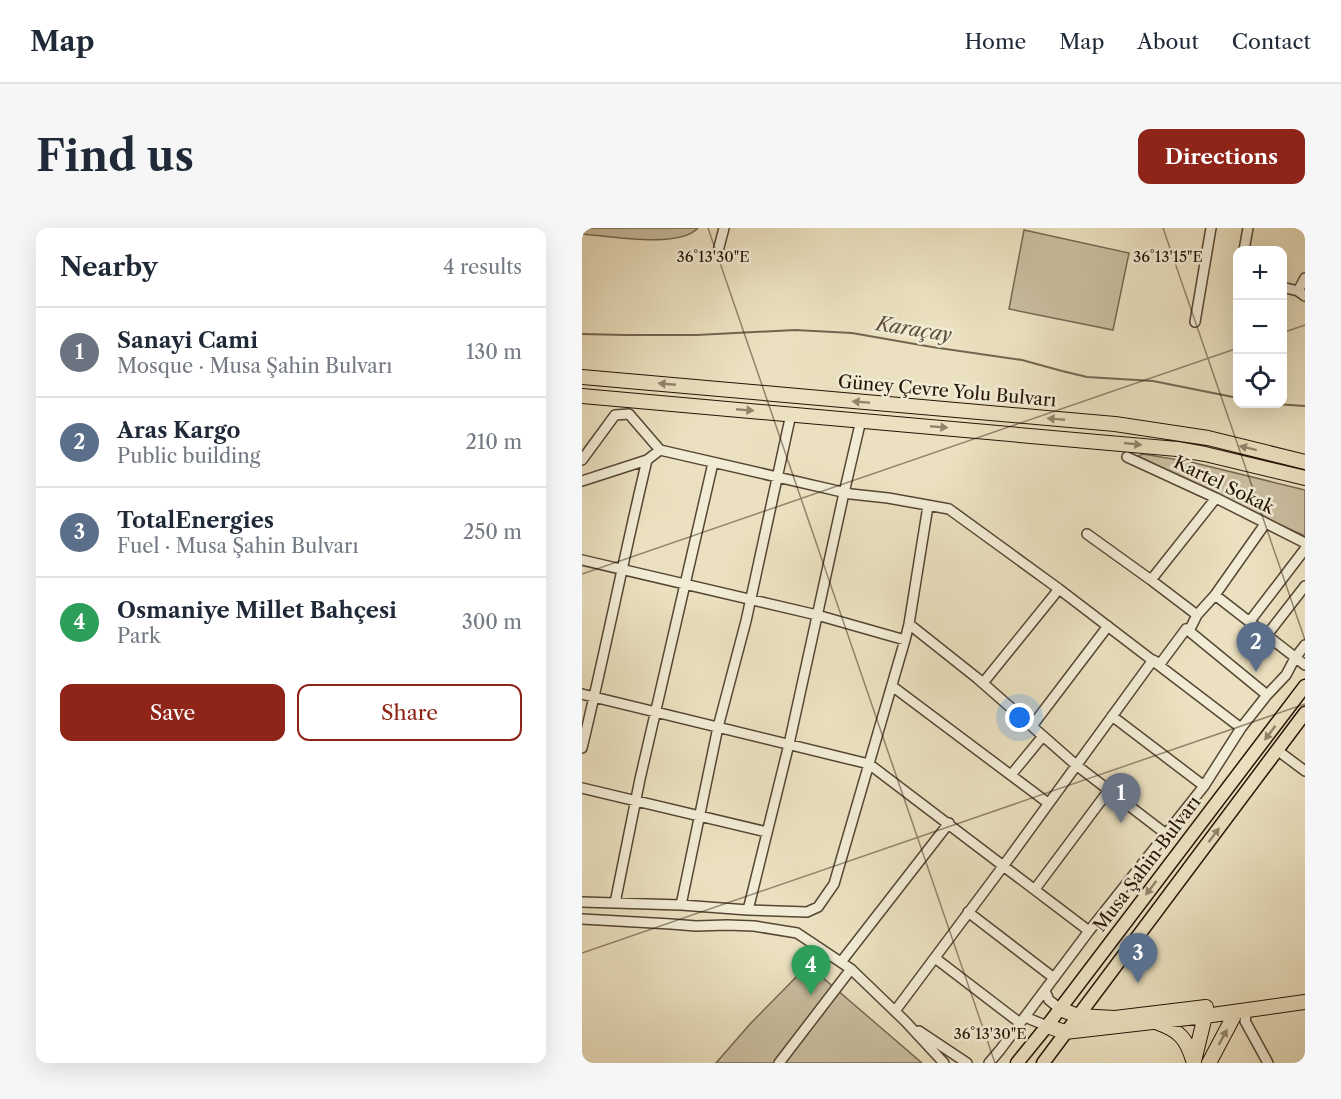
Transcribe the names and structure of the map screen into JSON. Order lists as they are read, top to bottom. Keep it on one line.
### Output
{"streets":{"highway":["Güney Çevre Yolu Bulvarı"],"main road":["Musa Şahin Bulvarı"],"street":["Kartel Sokak"]},"water":["Karaçay"],"page":{"header":"Map","nav":["Home","Map","About","Contact"],"buttons":["Directions",["Save","Share"]],"title":"Find us","heading":["Nearby","4 results"],"map_buttons":["+","−"],"list":[{"mark":"1","name":"Sanayi Cami","note":"Mosque · Musa Şahin Bulvarı","value":"130 m"},{"mark":"2","name":"Aras Kargo","note":"Public building","value":"210 m"},{"mark":"3","name":"TotalEnergies","note":"Fuel · Musa Şahin Bulvarı","value":"250 m"},{"mark":"4","name":"Osmaniye Millet Bahçesi","note":"Park","value":"300 m"}],"pins":["2","1","3","4"]},"coordinates":["36°13'30\"E","36°13'15\"E"]}
